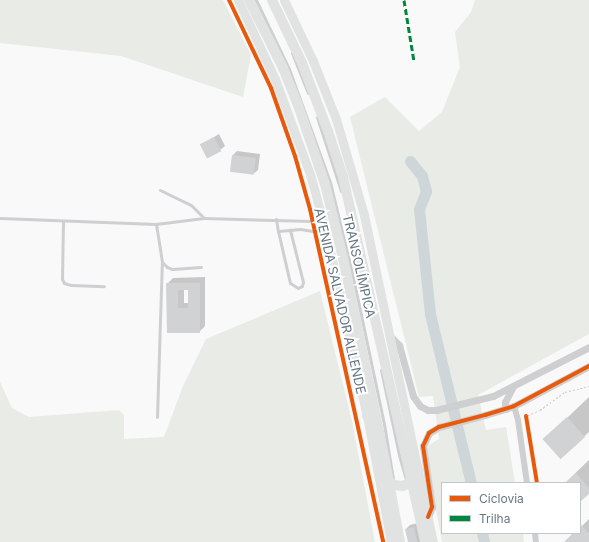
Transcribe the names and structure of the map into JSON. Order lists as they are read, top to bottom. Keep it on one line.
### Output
{"streets":{"highway":["AVENIDA SALVADOR ALLENDE"],"lane":["TRANSOLÍMPICA"]},"crossings":[["TRANSOLÍMPICA","AVENIDA SALVADOR ALLENDE"]],"legend":["Ciclovia","Trilha"]}
